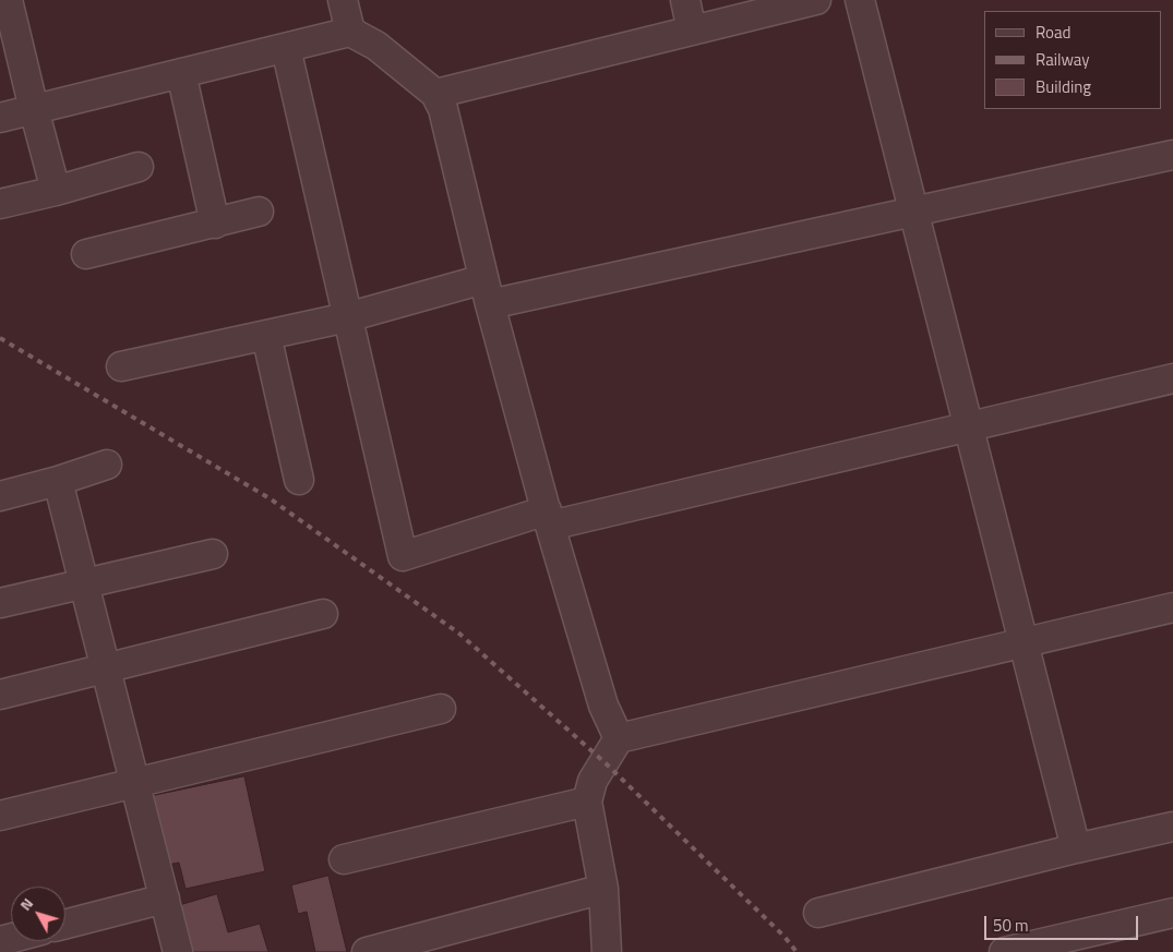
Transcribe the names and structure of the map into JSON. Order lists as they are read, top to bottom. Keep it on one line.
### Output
{"legend":["Road","Railway","Building"],"scale_bar":"50 m","north":"top left"}
